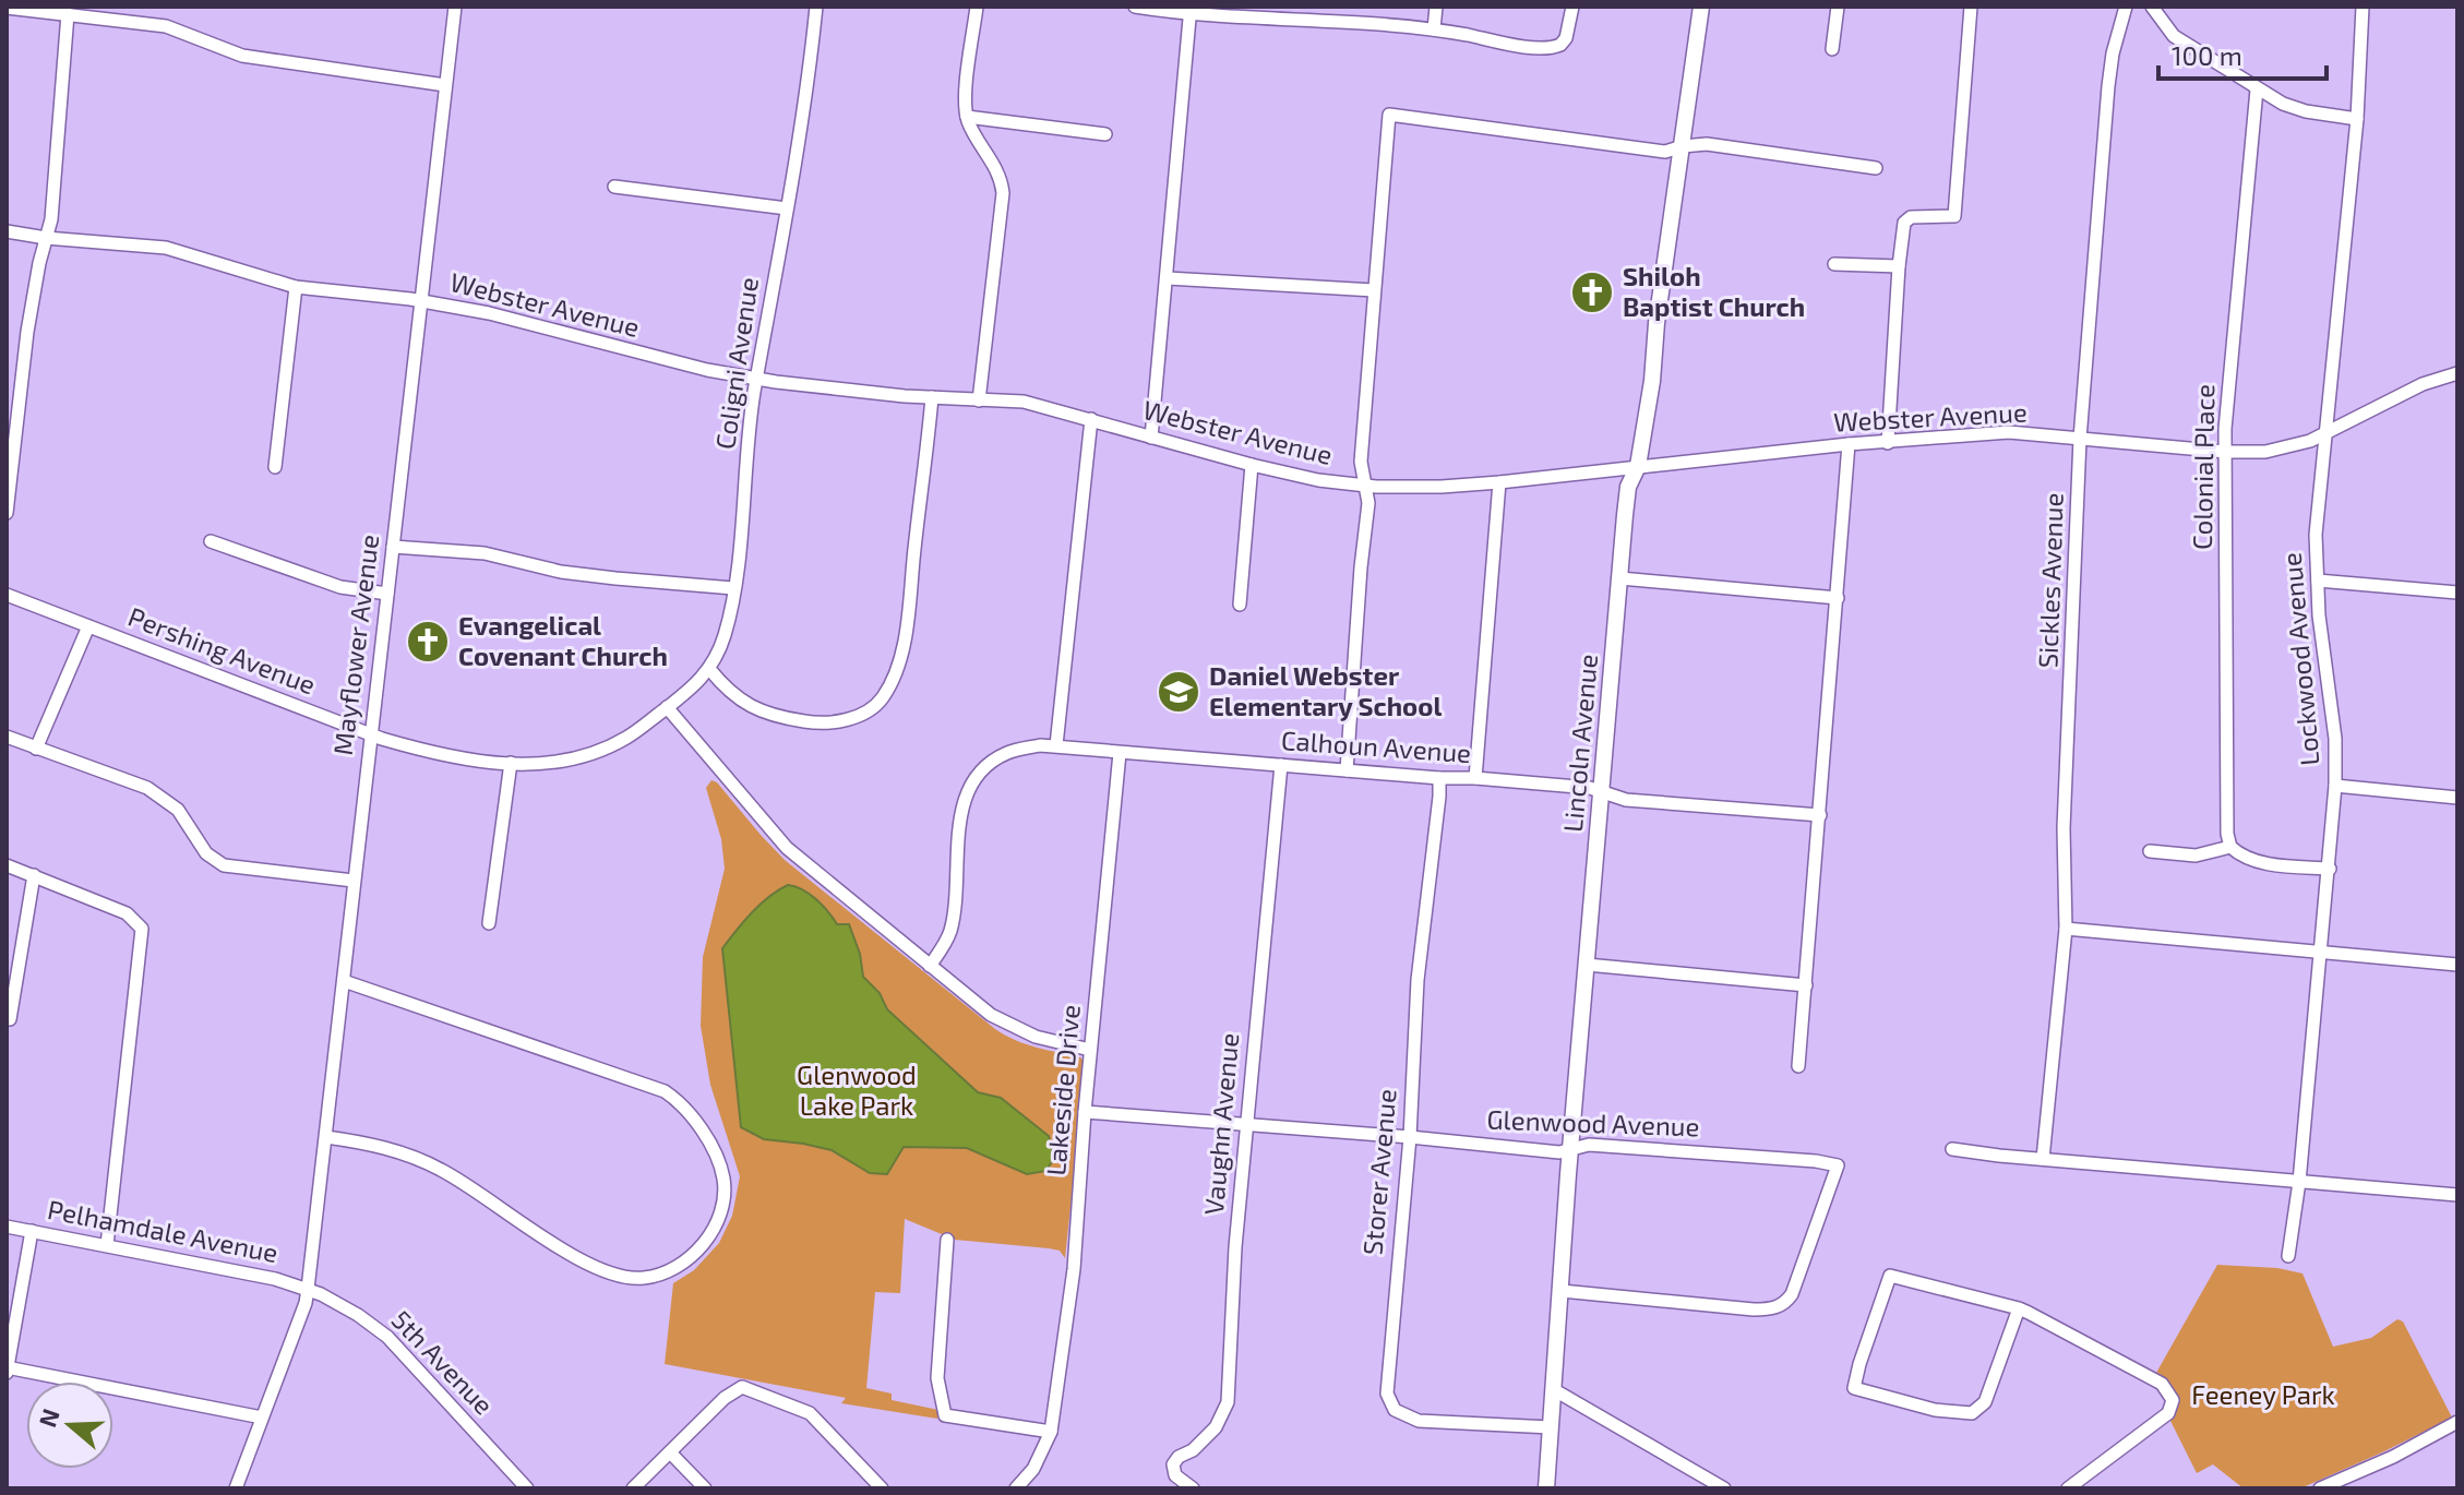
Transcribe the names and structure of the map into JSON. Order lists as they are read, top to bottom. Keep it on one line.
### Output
{"streets":{"main road":["Lincoln Avenue"],"street":["Webster Avenue","Coligni Avenue","Colonial Place","Sickles Avenue","Mayflower Avenue","Pershing Avenue","Lockwood Avenue","Calhoun Avenue","Lakeside Drive","Vaughn Avenue","Glenwood Avenue","Storer Avenue","Pelhamdale Avenue","5th Avenue"]},"crossings":[["Webster Avenue","Coligni Avenue"],["Webster Avenue","Colonial Place"],["Webster Avenue","Sickles Avenue"],["Webster Avenue","Mayflower Avenue"],["Webster Avenue","Lockwood Avenue"],["Webster Avenue","Lincoln Avenue"],["Coligni Avenue","Pershing Avenue"],["Mayflower Avenue","Pershing Avenue"],["Mayflower Avenue","Pelhamdale Avenue"],["Mayflower Avenue","5th Avenue"],["Lincoln Avenue","Calhoun Avenue"],["Lincoln Avenue","Glenwood Avenue"],["Lincoln Avenue","Storer Avenue"],["Calhoun Avenue","Lakeside Drive"],["Calhoun Avenue","Vaughn Avenue"],["Calhoun Avenue","Storer Avenue"],["Lakeside Drive","Glenwood Avenue"],["Vaughn Avenue","Glenwood Avenue"],["Glenwood Avenue","Storer Avenue"],["Pelhamdale Avenue","5th Avenue"]],"parks":["Glenwood Lake Park","Feeney Park"],"places":{"church":["Shiloh Baptist Church","Evangelical Covenant Church"],"school or university":["Daniel Webster Elementary School"]},"scale_bar":"100 m","north":"left"}
